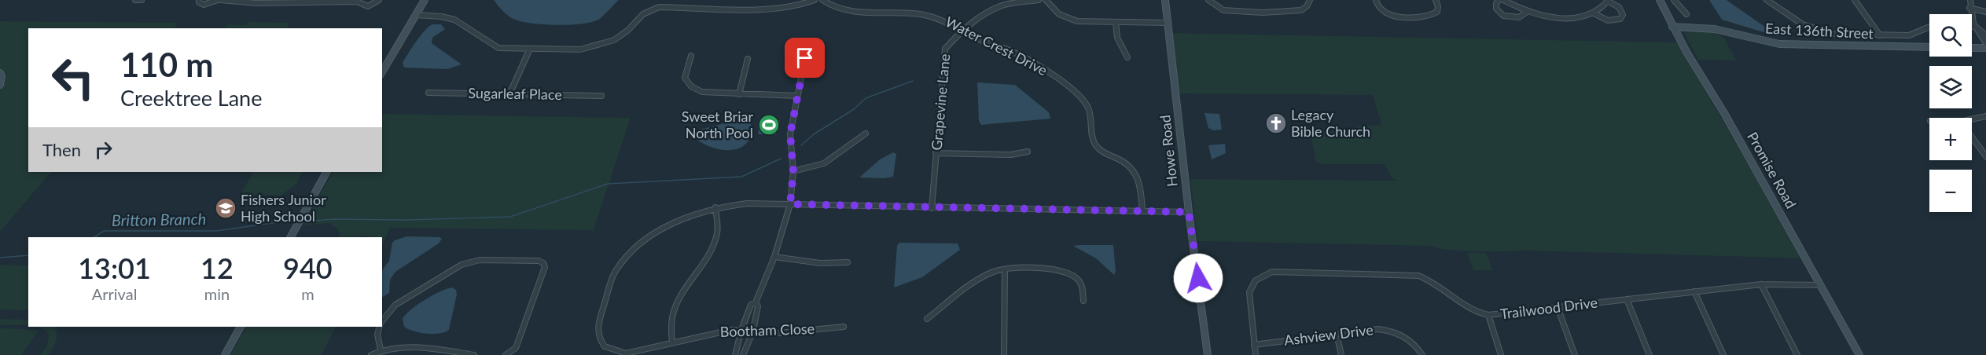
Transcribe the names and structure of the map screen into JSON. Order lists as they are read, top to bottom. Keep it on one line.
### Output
{"streets":{"street":["East 136th Street","Water Crest Drive","Sugarleaf Place","Grapevine Lane","Howe Road","Promise Road","Trailwood Drive","Bootham Close","Ashview Drive"]},"crossings":[["East 136th Street","Promise Road"],["Water Crest Drive","Grapevine Lane"],["Promise Road","Trailwood Drive"],["Trailwood Drive","Ashview Drive"]],"water":["Britton Branch"],"places":{"church":["Legacy Bible Church"],"sports":["Sweet Briar North Pool"],"school or university":["Fishers Junior High School"]},"page":{"map_buttons":["+","−"],"turn":["110 m","Creektree Lane"],"then":"Then","eta":["13:01","Arrival","12","min","940","m"]}}
